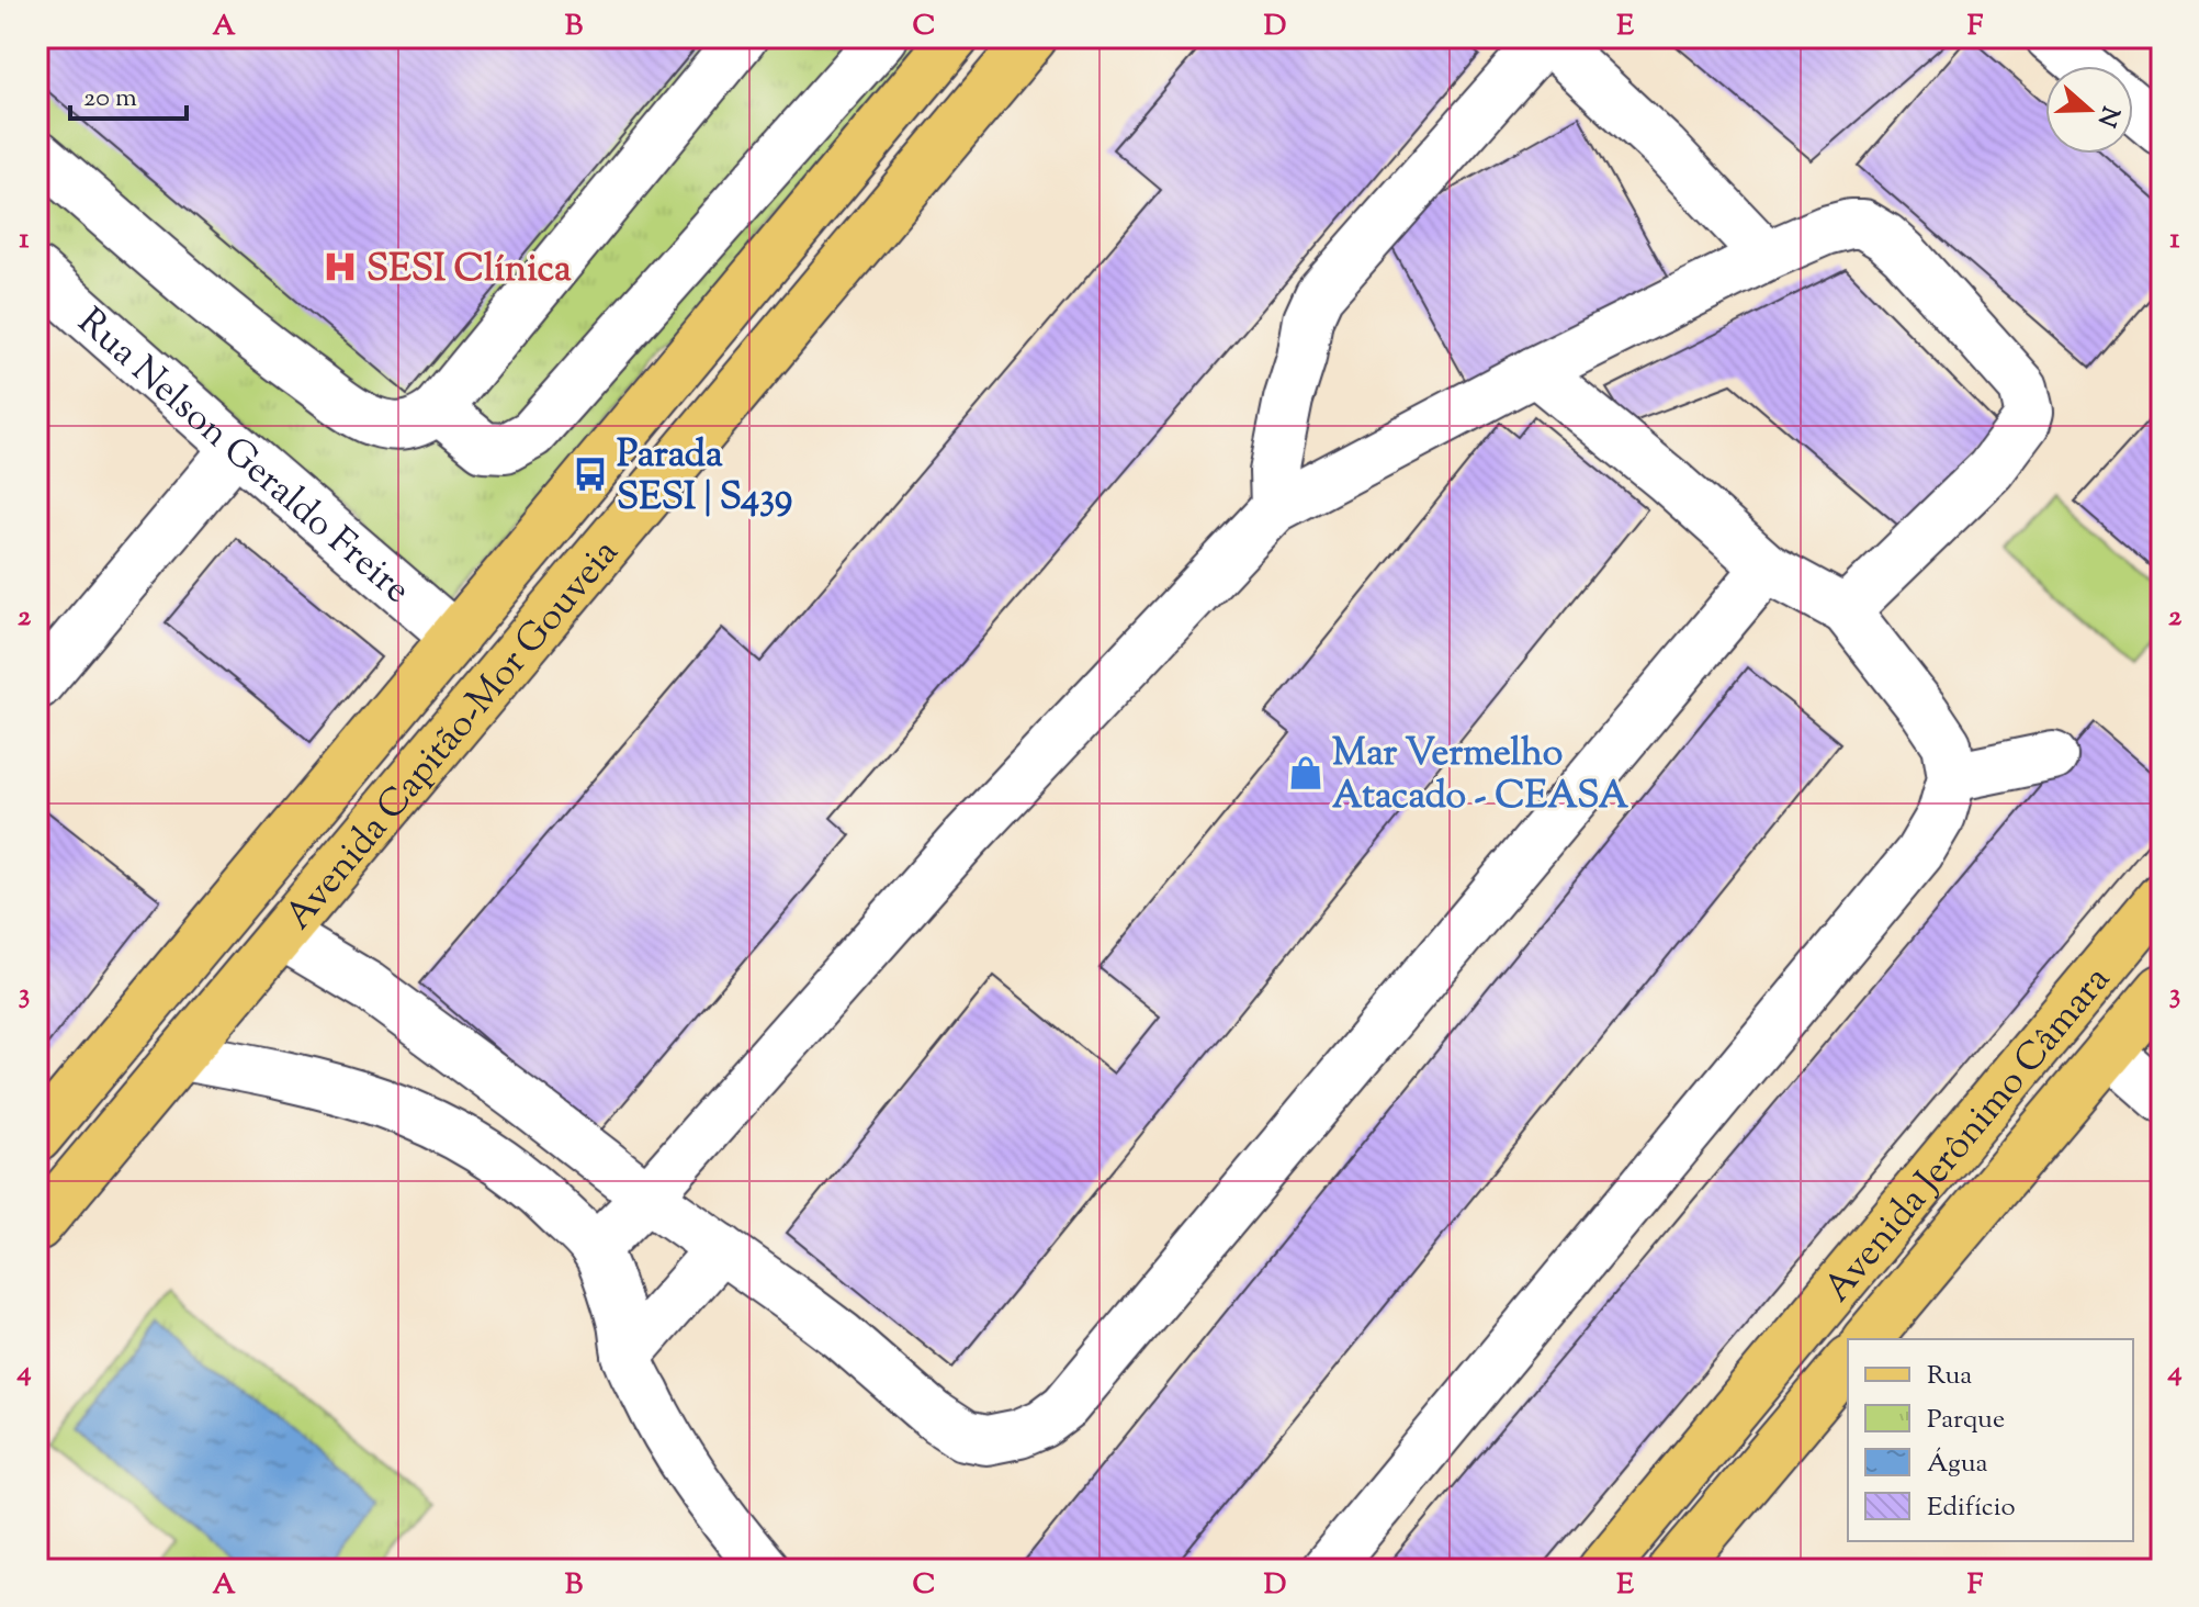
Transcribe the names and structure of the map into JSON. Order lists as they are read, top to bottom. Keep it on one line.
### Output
{"streets":{"main road":["Avenida Capitão-Mor Gouveia","Avenida Jerônimo Câmara"],"street":["Rua Nelson Geraldo Freire"]},"crossings":[["Rua Nelson Geraldo Freire","Avenida Capitão-Mor Gouveia"]],"places":{"hospital":["SESI Clínica"],"bus stop":["Parada SESI | S439"],"shop":["Mar Vermelho Atacado - CEASA"]},"legend":["Rua","Parque","Água","Edifício"],"scale_bar":"20 m","north":"right","grid":{"columns":["A","B","C","D","E","F"],"rows":["1","2","3","4"]}}
